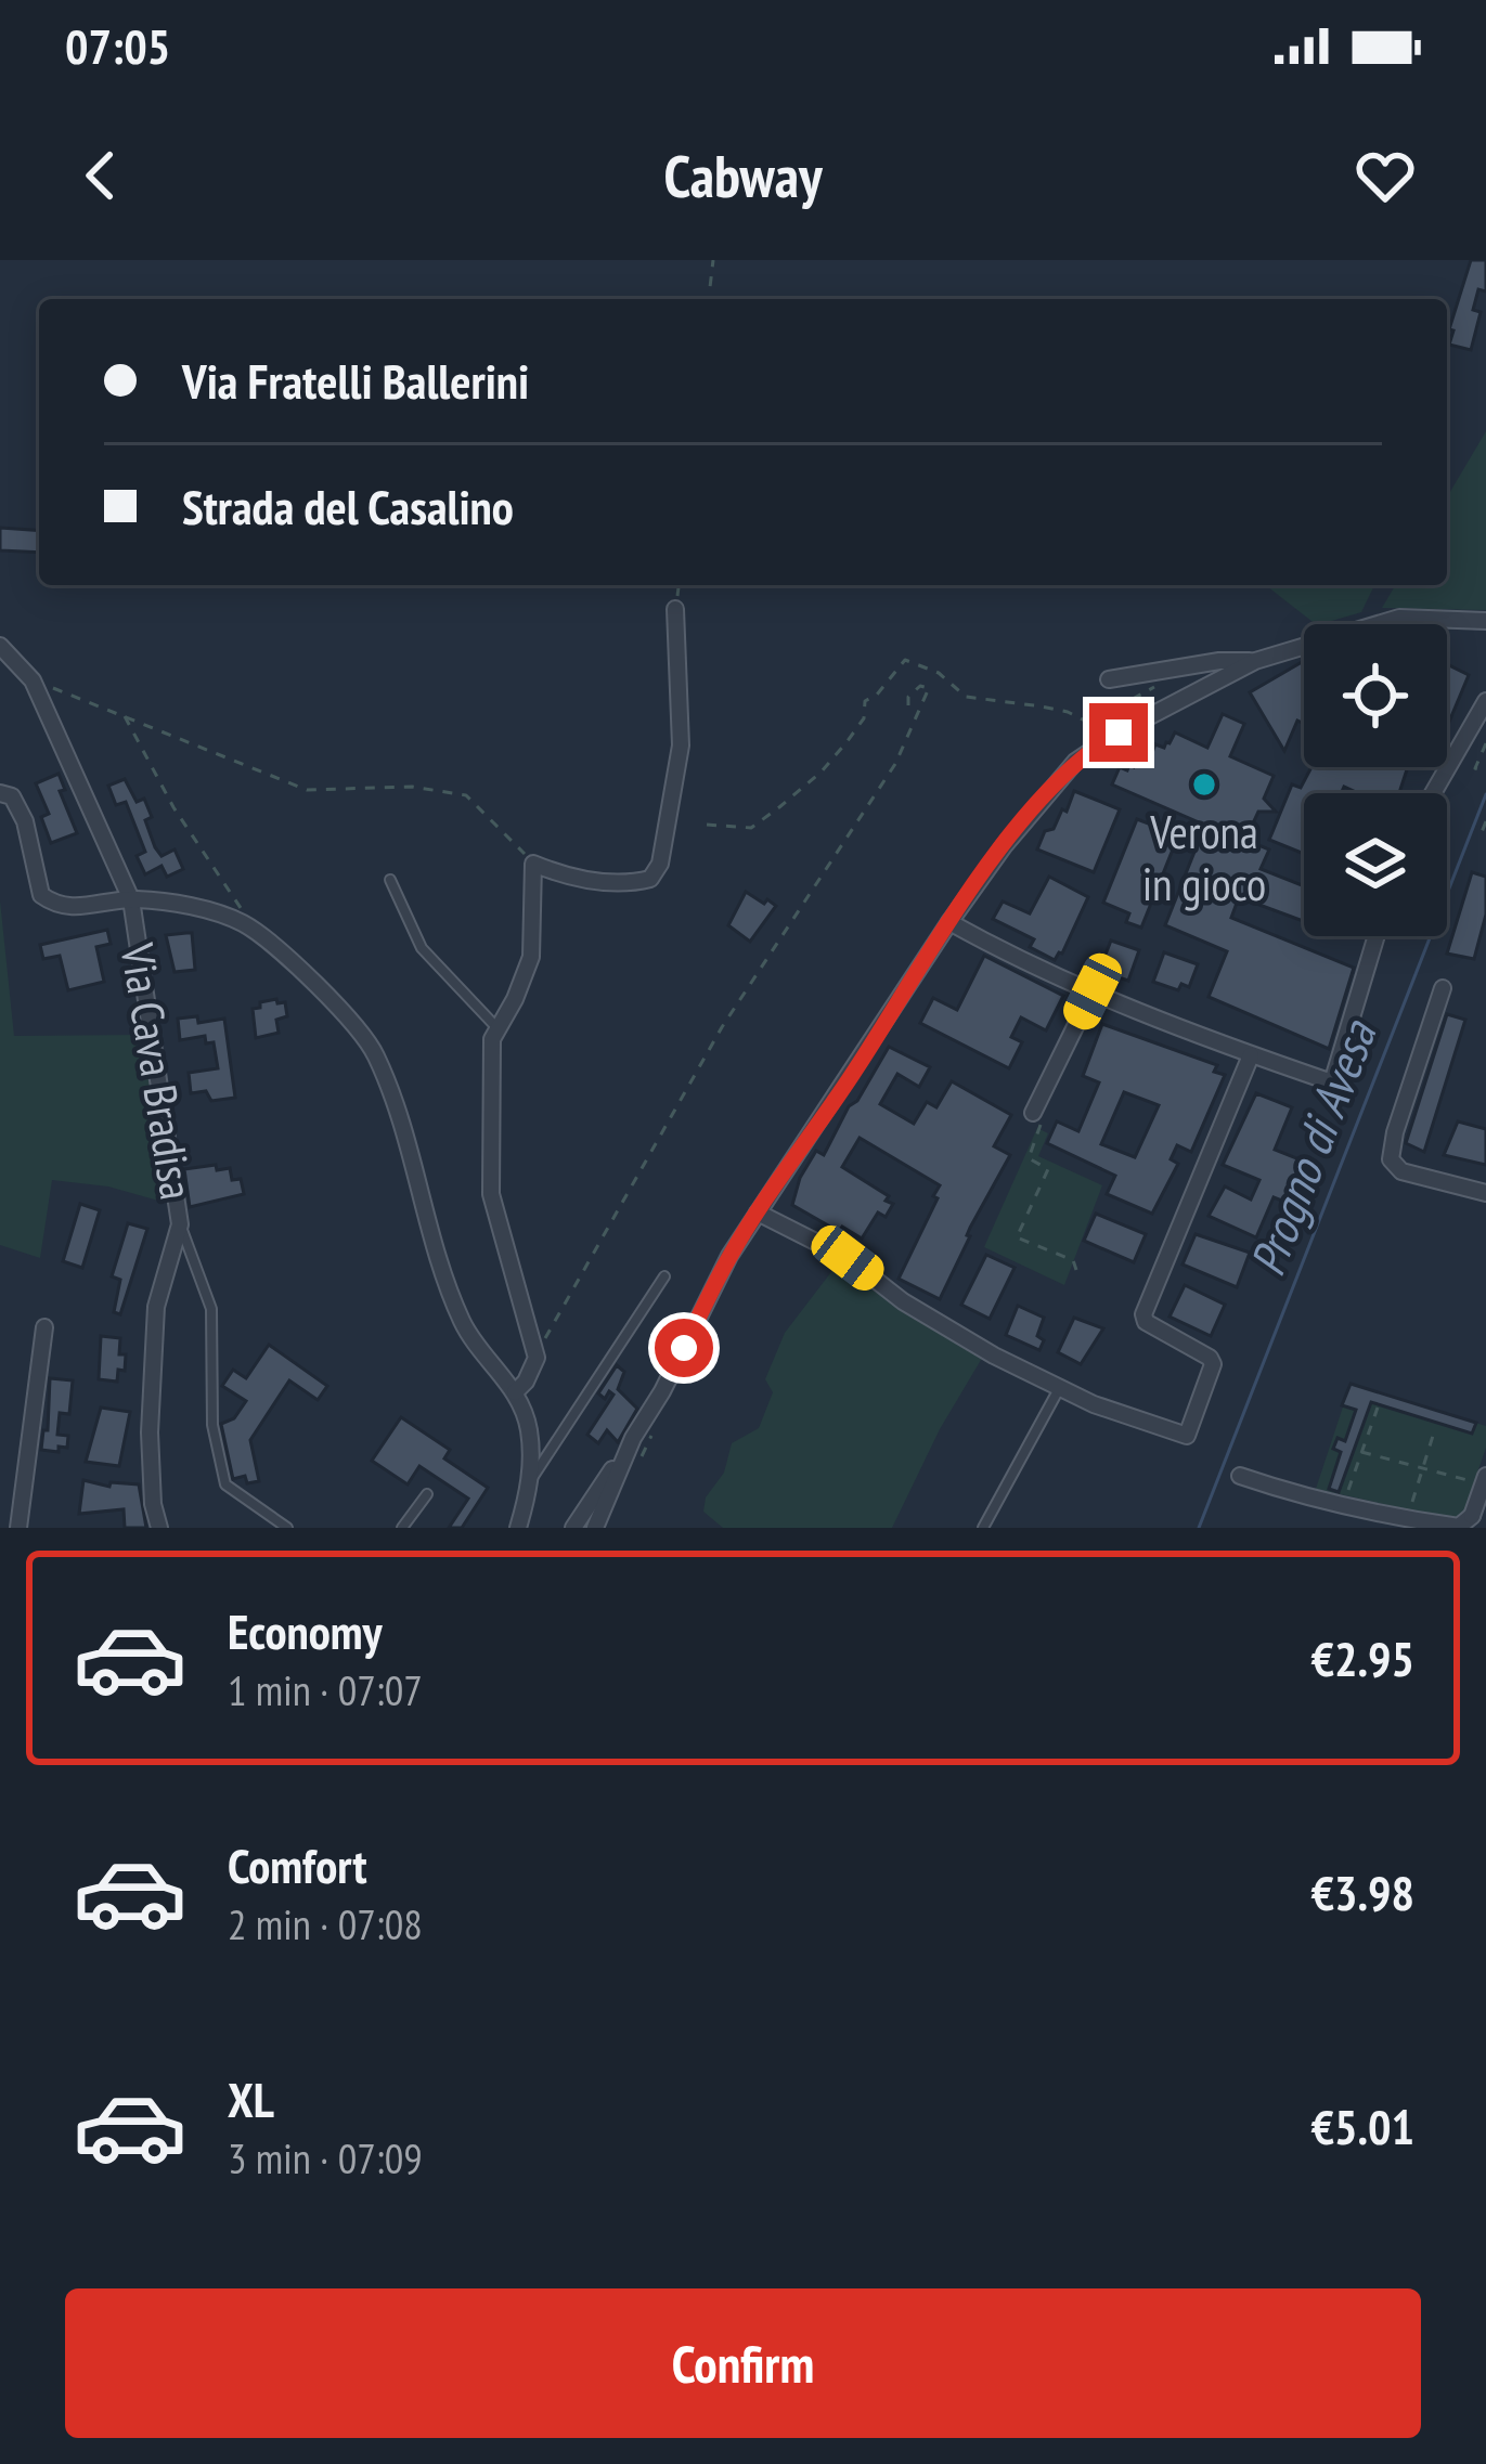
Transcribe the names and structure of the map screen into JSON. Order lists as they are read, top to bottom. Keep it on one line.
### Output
{"streets":{"street":["Via Cava Bradisa"]},"water":["Progno di Avesa"],"places":["Verona in gioco"],"page":{"status":"07:05","header":"Cabway","banner":["Via Fratelli Ballerini","Strada del Casalino"],"list":[{"name":"Economy","note":"1 min · 07:07","value":"€2.95"},{"name":"Comfort","note":"2 min · 07:08","value":"€3.98"},{"name":"XL","note":"3 min · 07:09","value":"€5.01"}],"buttons":"Confirm"}}
